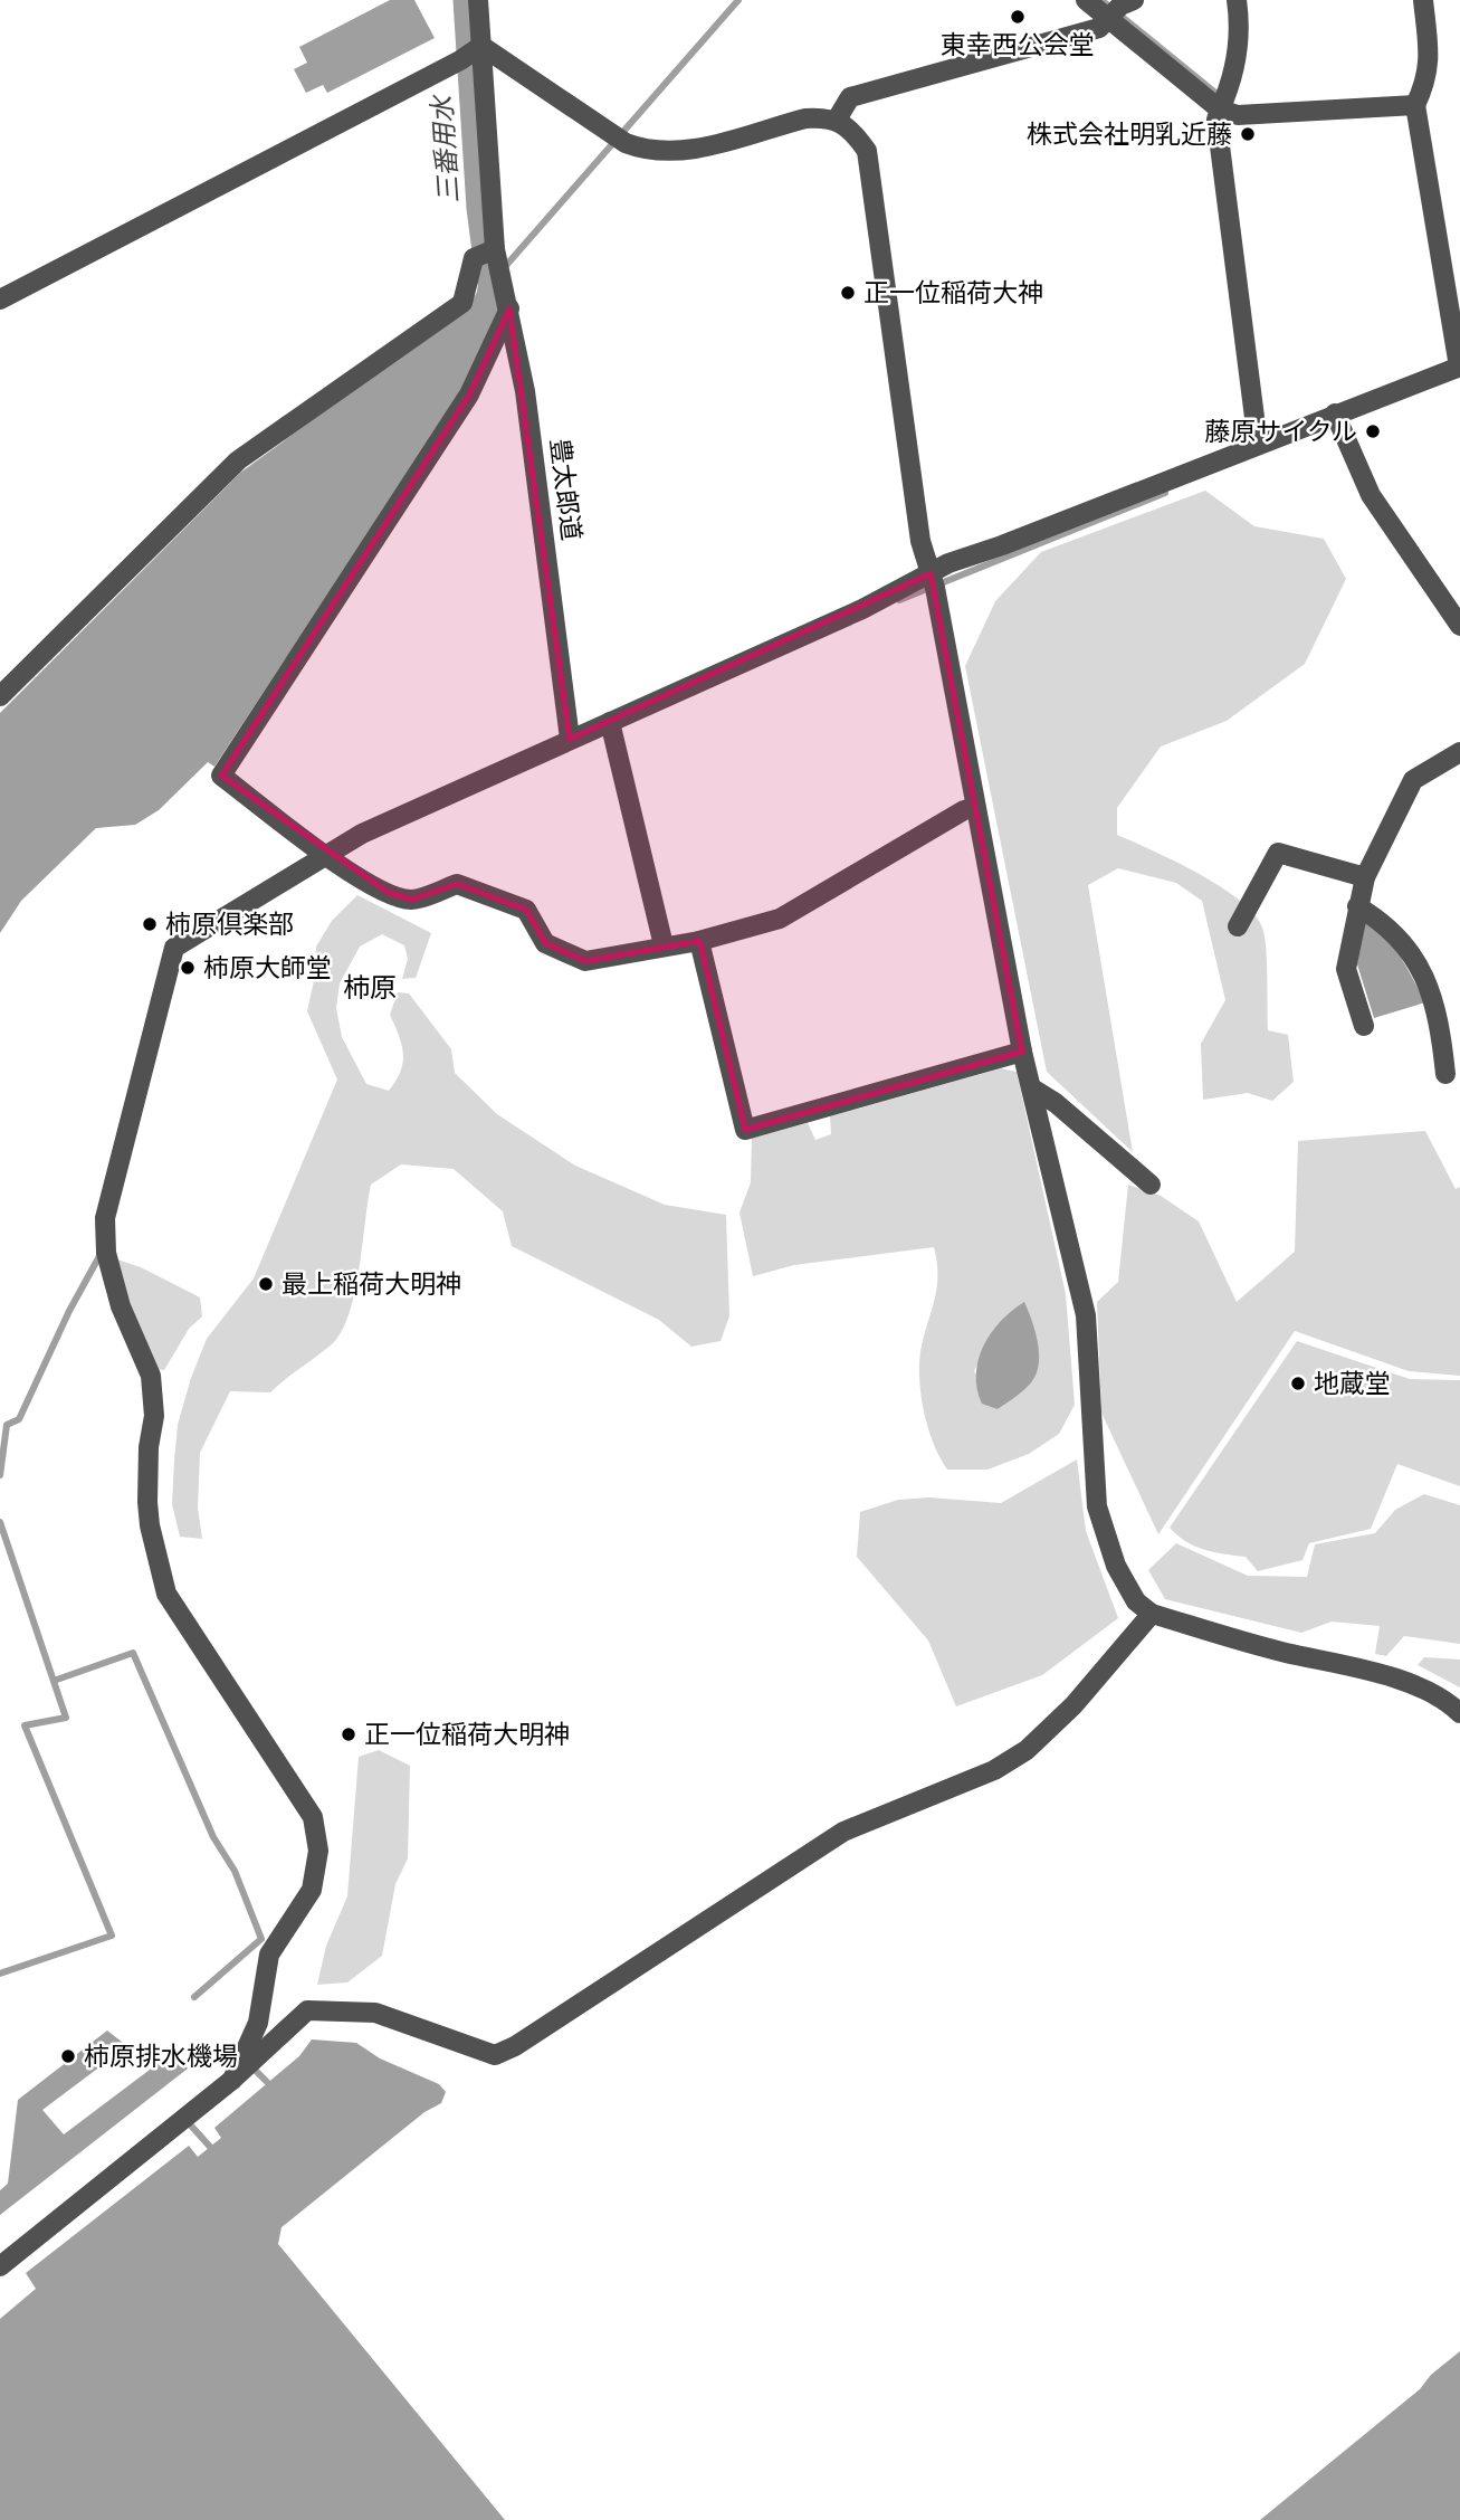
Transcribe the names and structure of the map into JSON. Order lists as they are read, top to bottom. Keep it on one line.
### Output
{"streets":{"street":["豊太郎道"]},"districts":["柿原"],"water":["三番用水"],"places":["東幸西公会堂","株式会社明乳近藤","正一位稲荷大神","藤原サイクル","柿原倶楽部","柿原大師堂","最上稲荷大明神","地蔵堂","正一位稲荷大明神","柿原排水機場"]}
